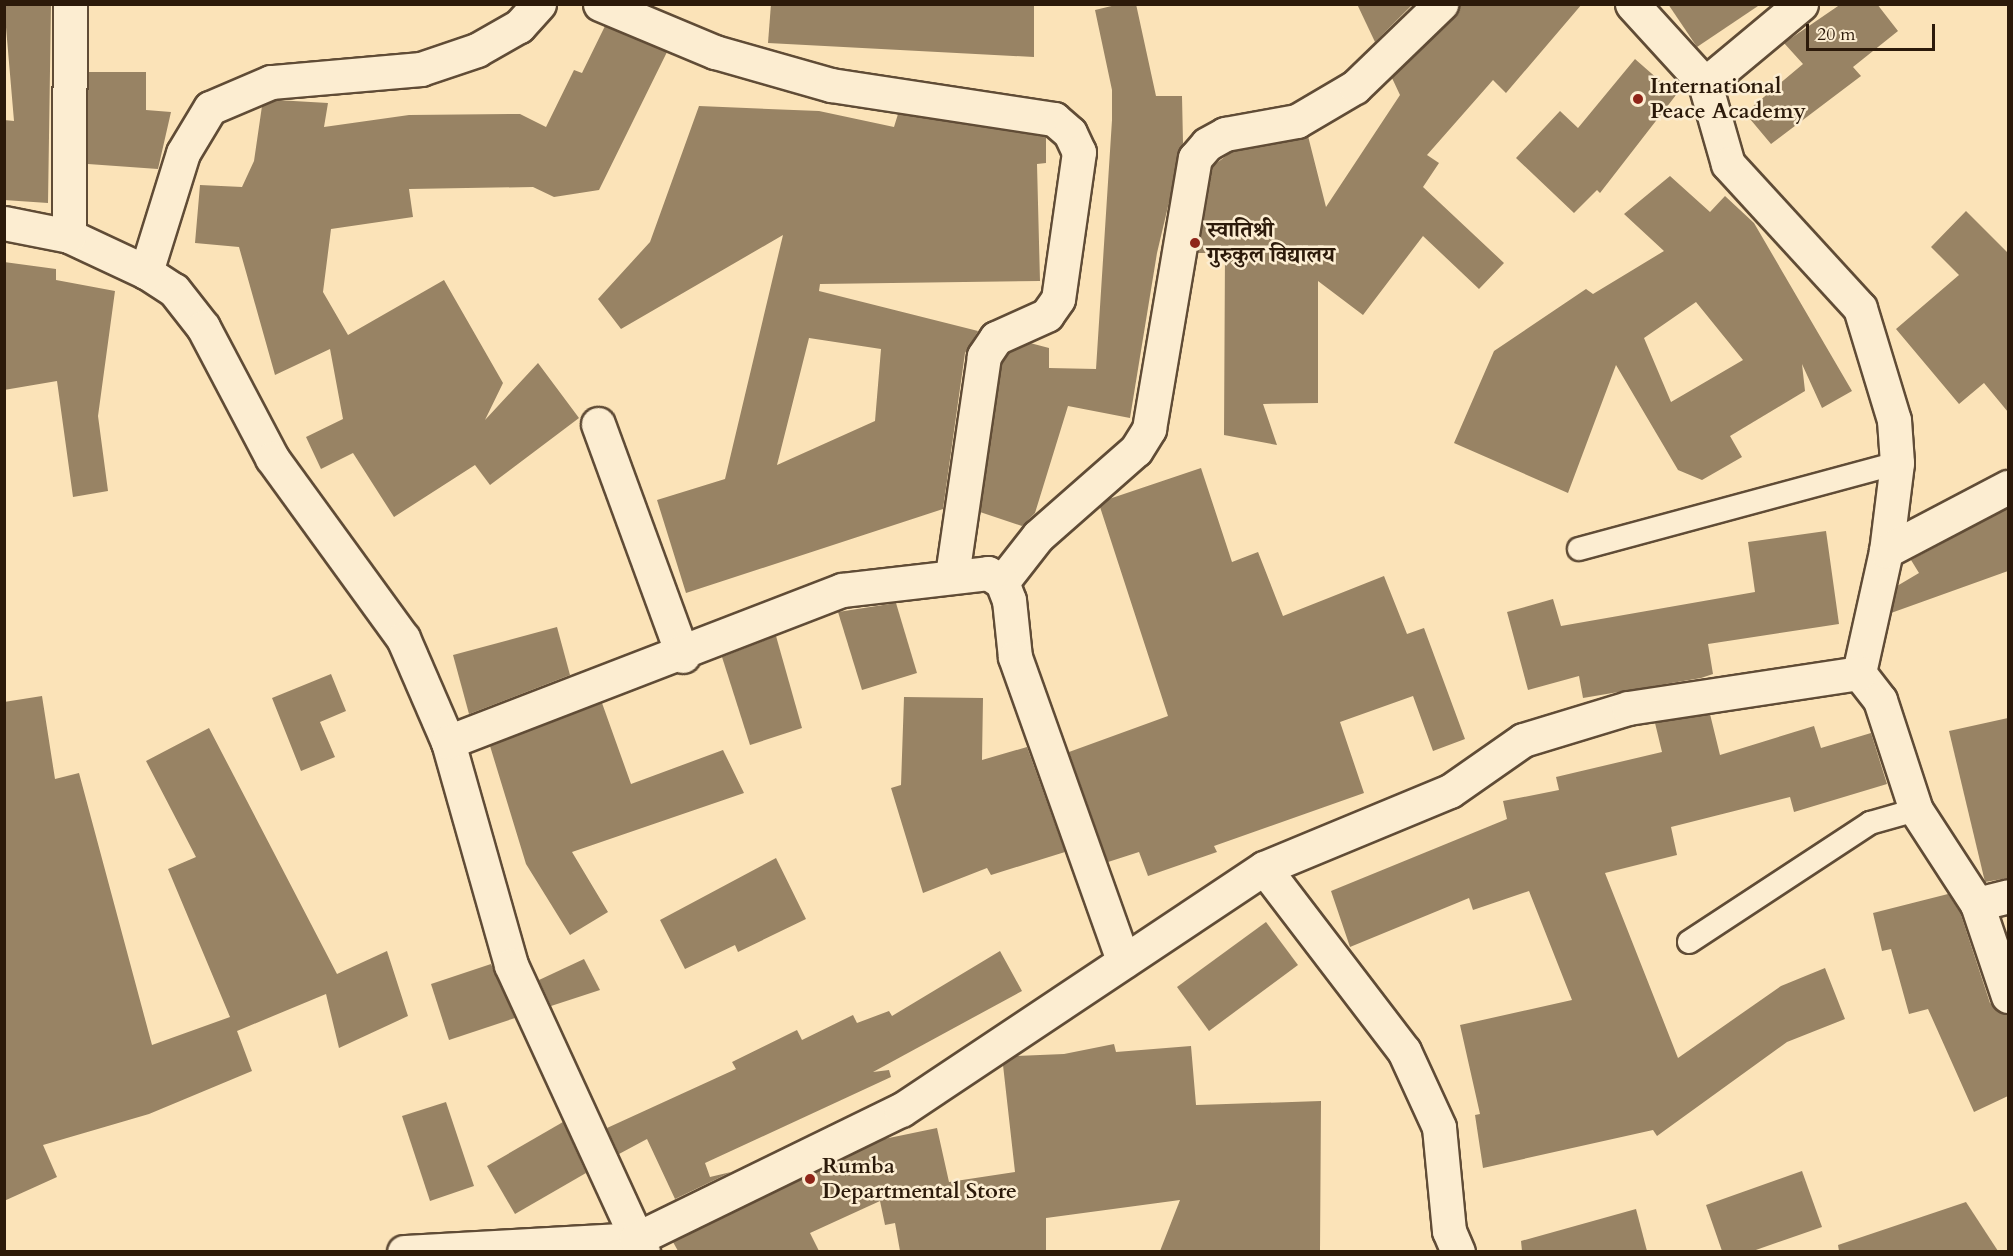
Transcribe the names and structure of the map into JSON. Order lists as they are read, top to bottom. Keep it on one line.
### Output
{"places":["International Peace Academy","स्वातिश्री गुरुकुल विद्यालय","Rumba Departmental Store"],"scale_bar":"20 m"}
